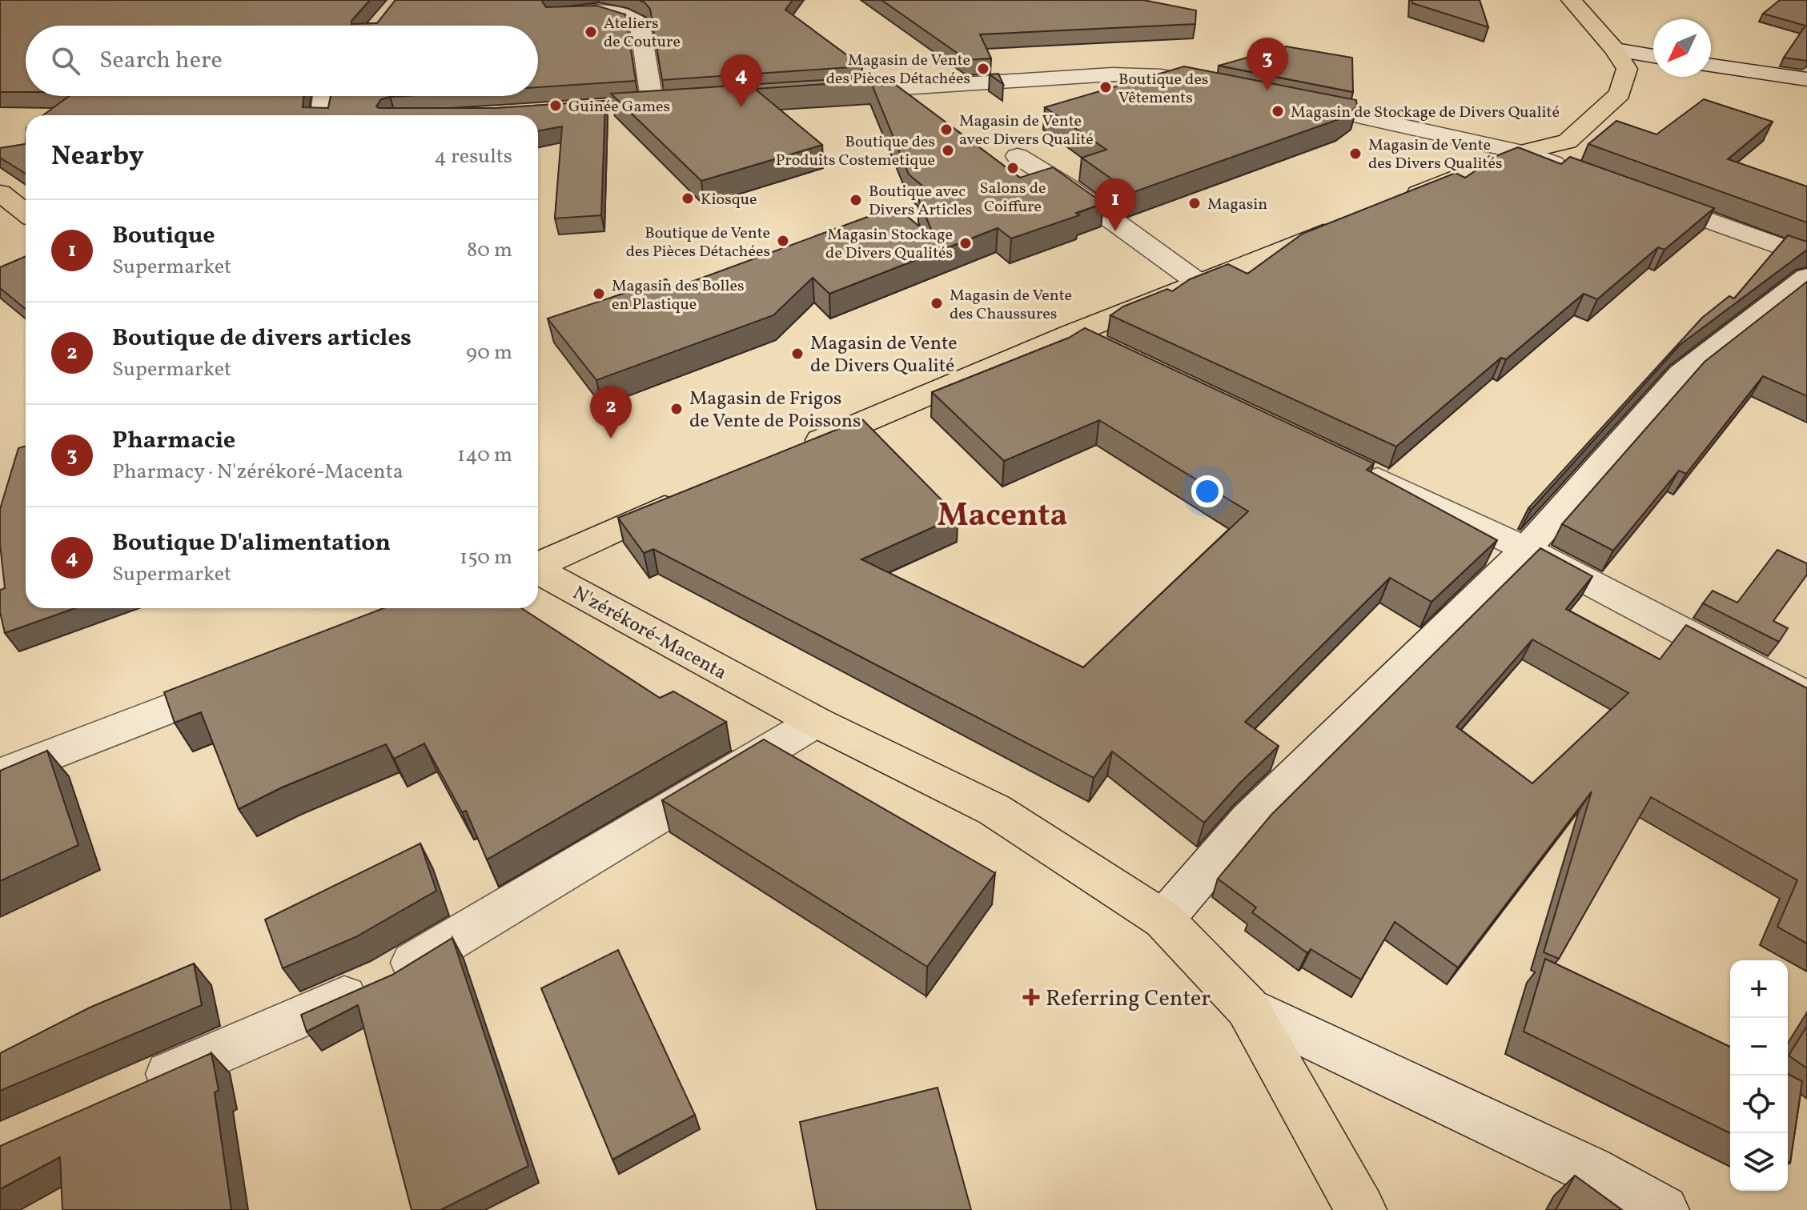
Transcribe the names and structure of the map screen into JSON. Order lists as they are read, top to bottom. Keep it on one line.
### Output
{"streets":{"main road":["N'zérékoré-Macenta"]},"districts":["Macenta"],"places":{"other":["Ateliers de Couture","Magasin de Vente des Pièces Détachées","Boutique des Vêtements","Guinée Games","Magasin de Stockage de Divers Qualité","Magasin de Vente avec Divers Qualité","Boutique des Produits Costemetique","Magasin de Vente des Divers Qualités","Salons de Coiffure","Kiosque","Boutique avec Divers Articles","Magasin","Boutique de Vente des Pièces Détachées","Magasin Stockage de Divers Qualités","Magasin des Bolles en Plastique","Magasin de Vente des Chaussures","Magasin de Vente de Divers Qualité","Magasin de Frigos de Vente de Poissons"],"health":["Referring Center"]},"north":"bottom left","page":{"search":"Search here","pins":["3","4","1","2"],"heading":["Nearby","4 results"],"list":[{"mark":"1","name":"Boutique","note":"Supermarket","value":"80 m"},{"mark":"2","name":"Boutique de divers articles","note":"Supermarket","value":"90 m"},{"mark":"3","name":"Pharmacie","note":"Pharmacy · N'zérékoré-Macenta","value":"140 m"},{"mark":"4","name":"Boutique D'alimentation","note":"Supermarket","value":"150 m"}],"map_buttons":["+","−"]}}
